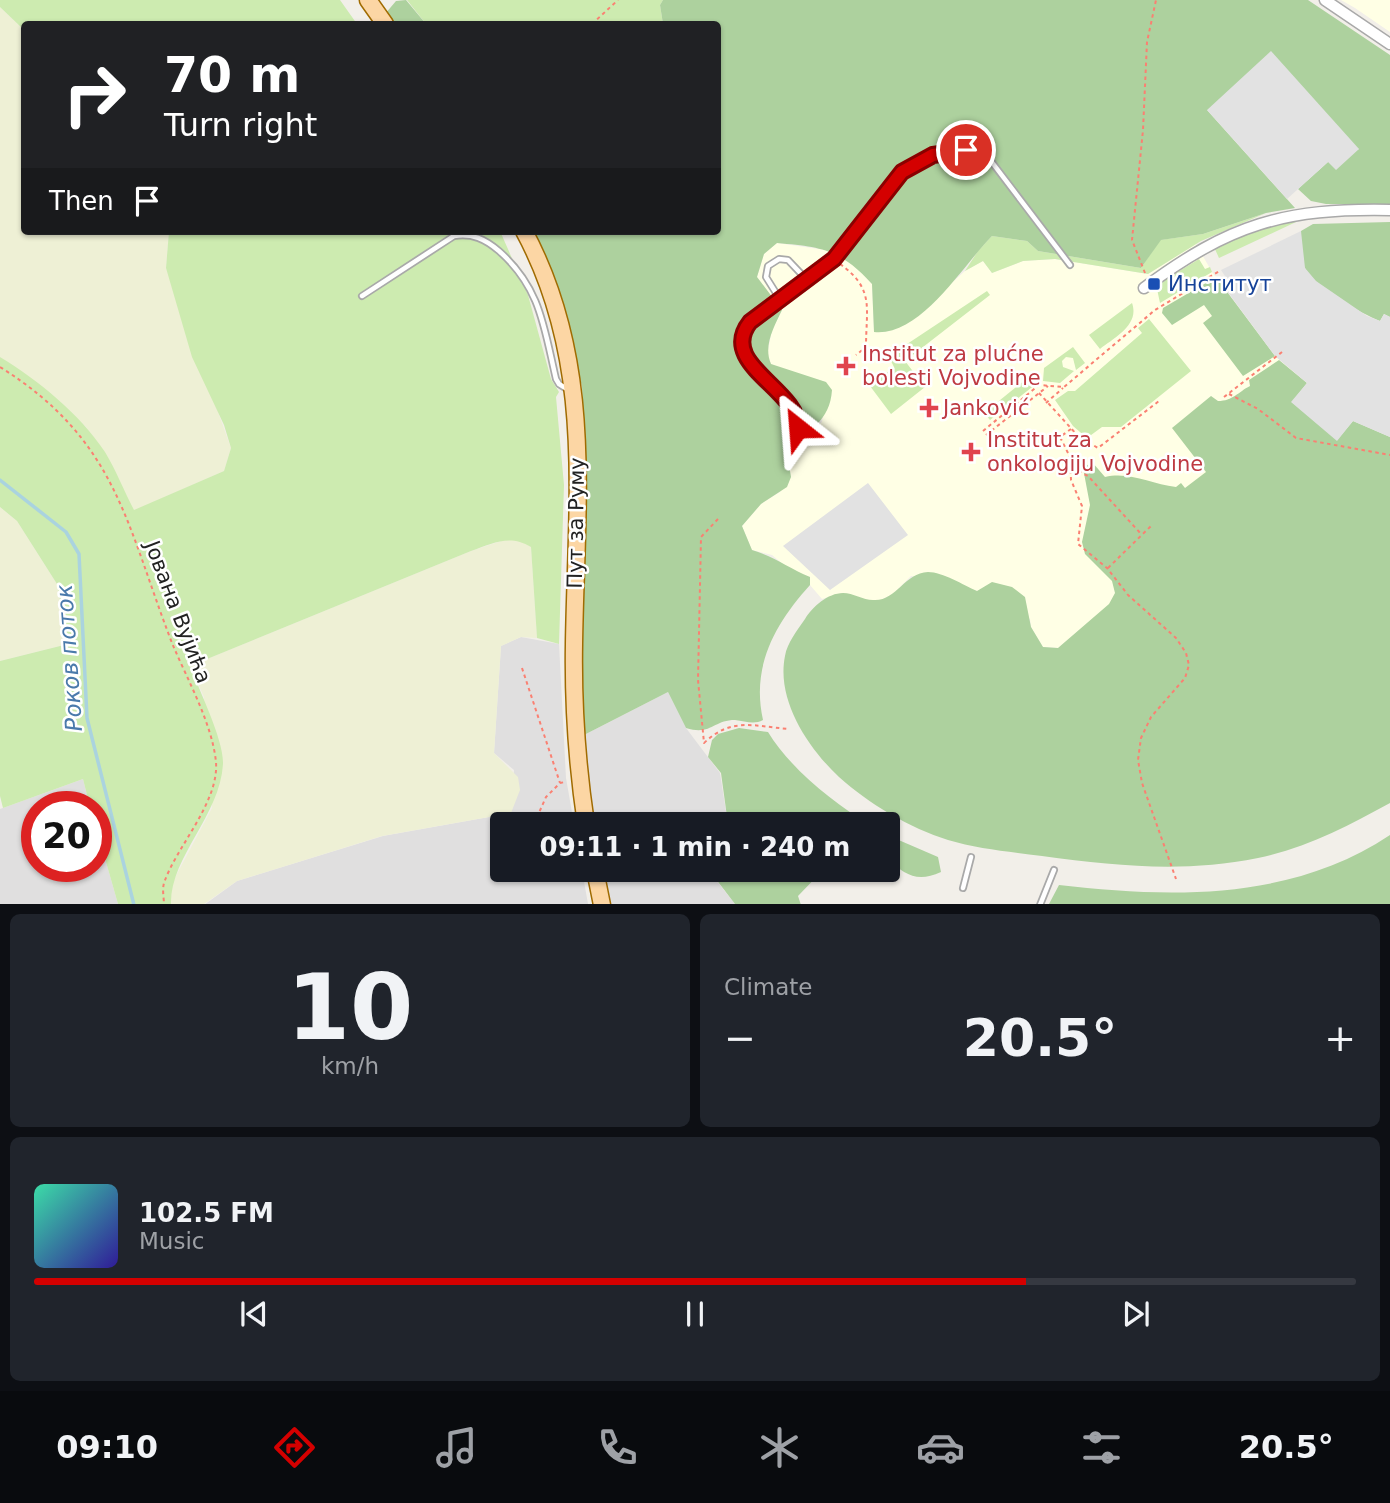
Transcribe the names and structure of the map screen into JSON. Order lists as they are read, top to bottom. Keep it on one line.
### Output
{"streets":{"main road":["Пут за Руму"],"path":["Јована Вујића"]},"water":["Роков поток"],"places":{"transit":["Институт"],"health":["Institut za plućne bolesti Vojvodine","Janković","Institut za onkologiju Vojvodine"]},"page":{"turn":["70 m","Turn right"],"then":"Then","limit":"20","trip":"09:11 · 1 min · 240 m","tile":[["10","km/h"],"Climate"],"heat":["−","20.5°","+"],"song":["102.5 FM","Music"],"tabs":["09:10","20.5°"]}}
